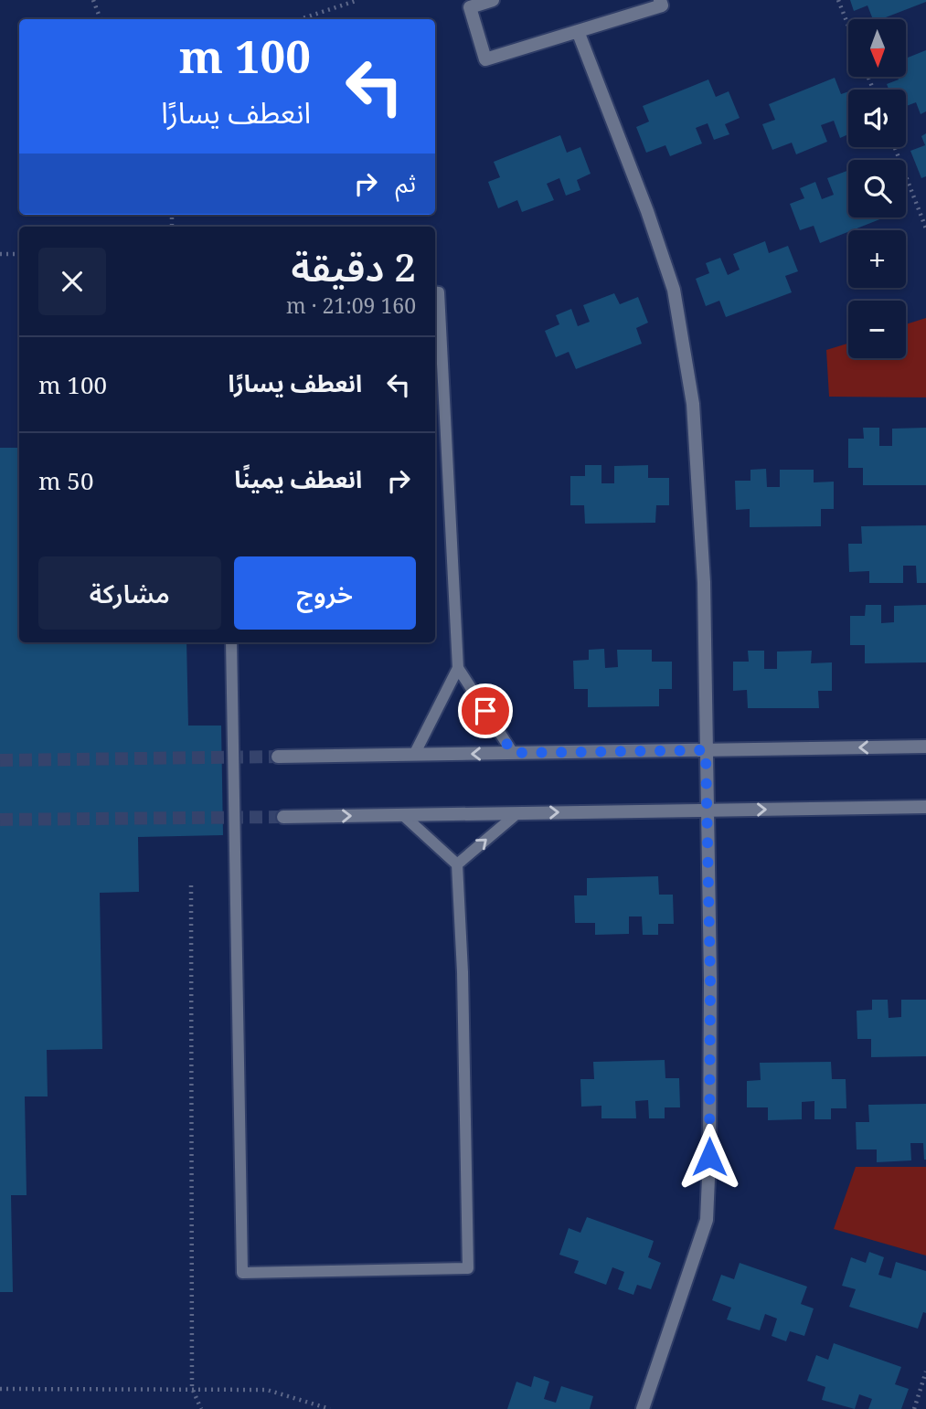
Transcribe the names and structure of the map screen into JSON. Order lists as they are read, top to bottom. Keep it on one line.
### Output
{"north":"bottom","page":{"map_buttons":["+","−"],"turn":["100 m","انعطف يسارًا"],"then":"ثم","heading":["2 دقيقة","160 m · 21:09"],"list":[{"name":"انعطف يسارًا","value":"100 m"},{"name":"انعطف يمينًا","value":"50 m"}],"buttons":["خروج","مشاركة"]}}
